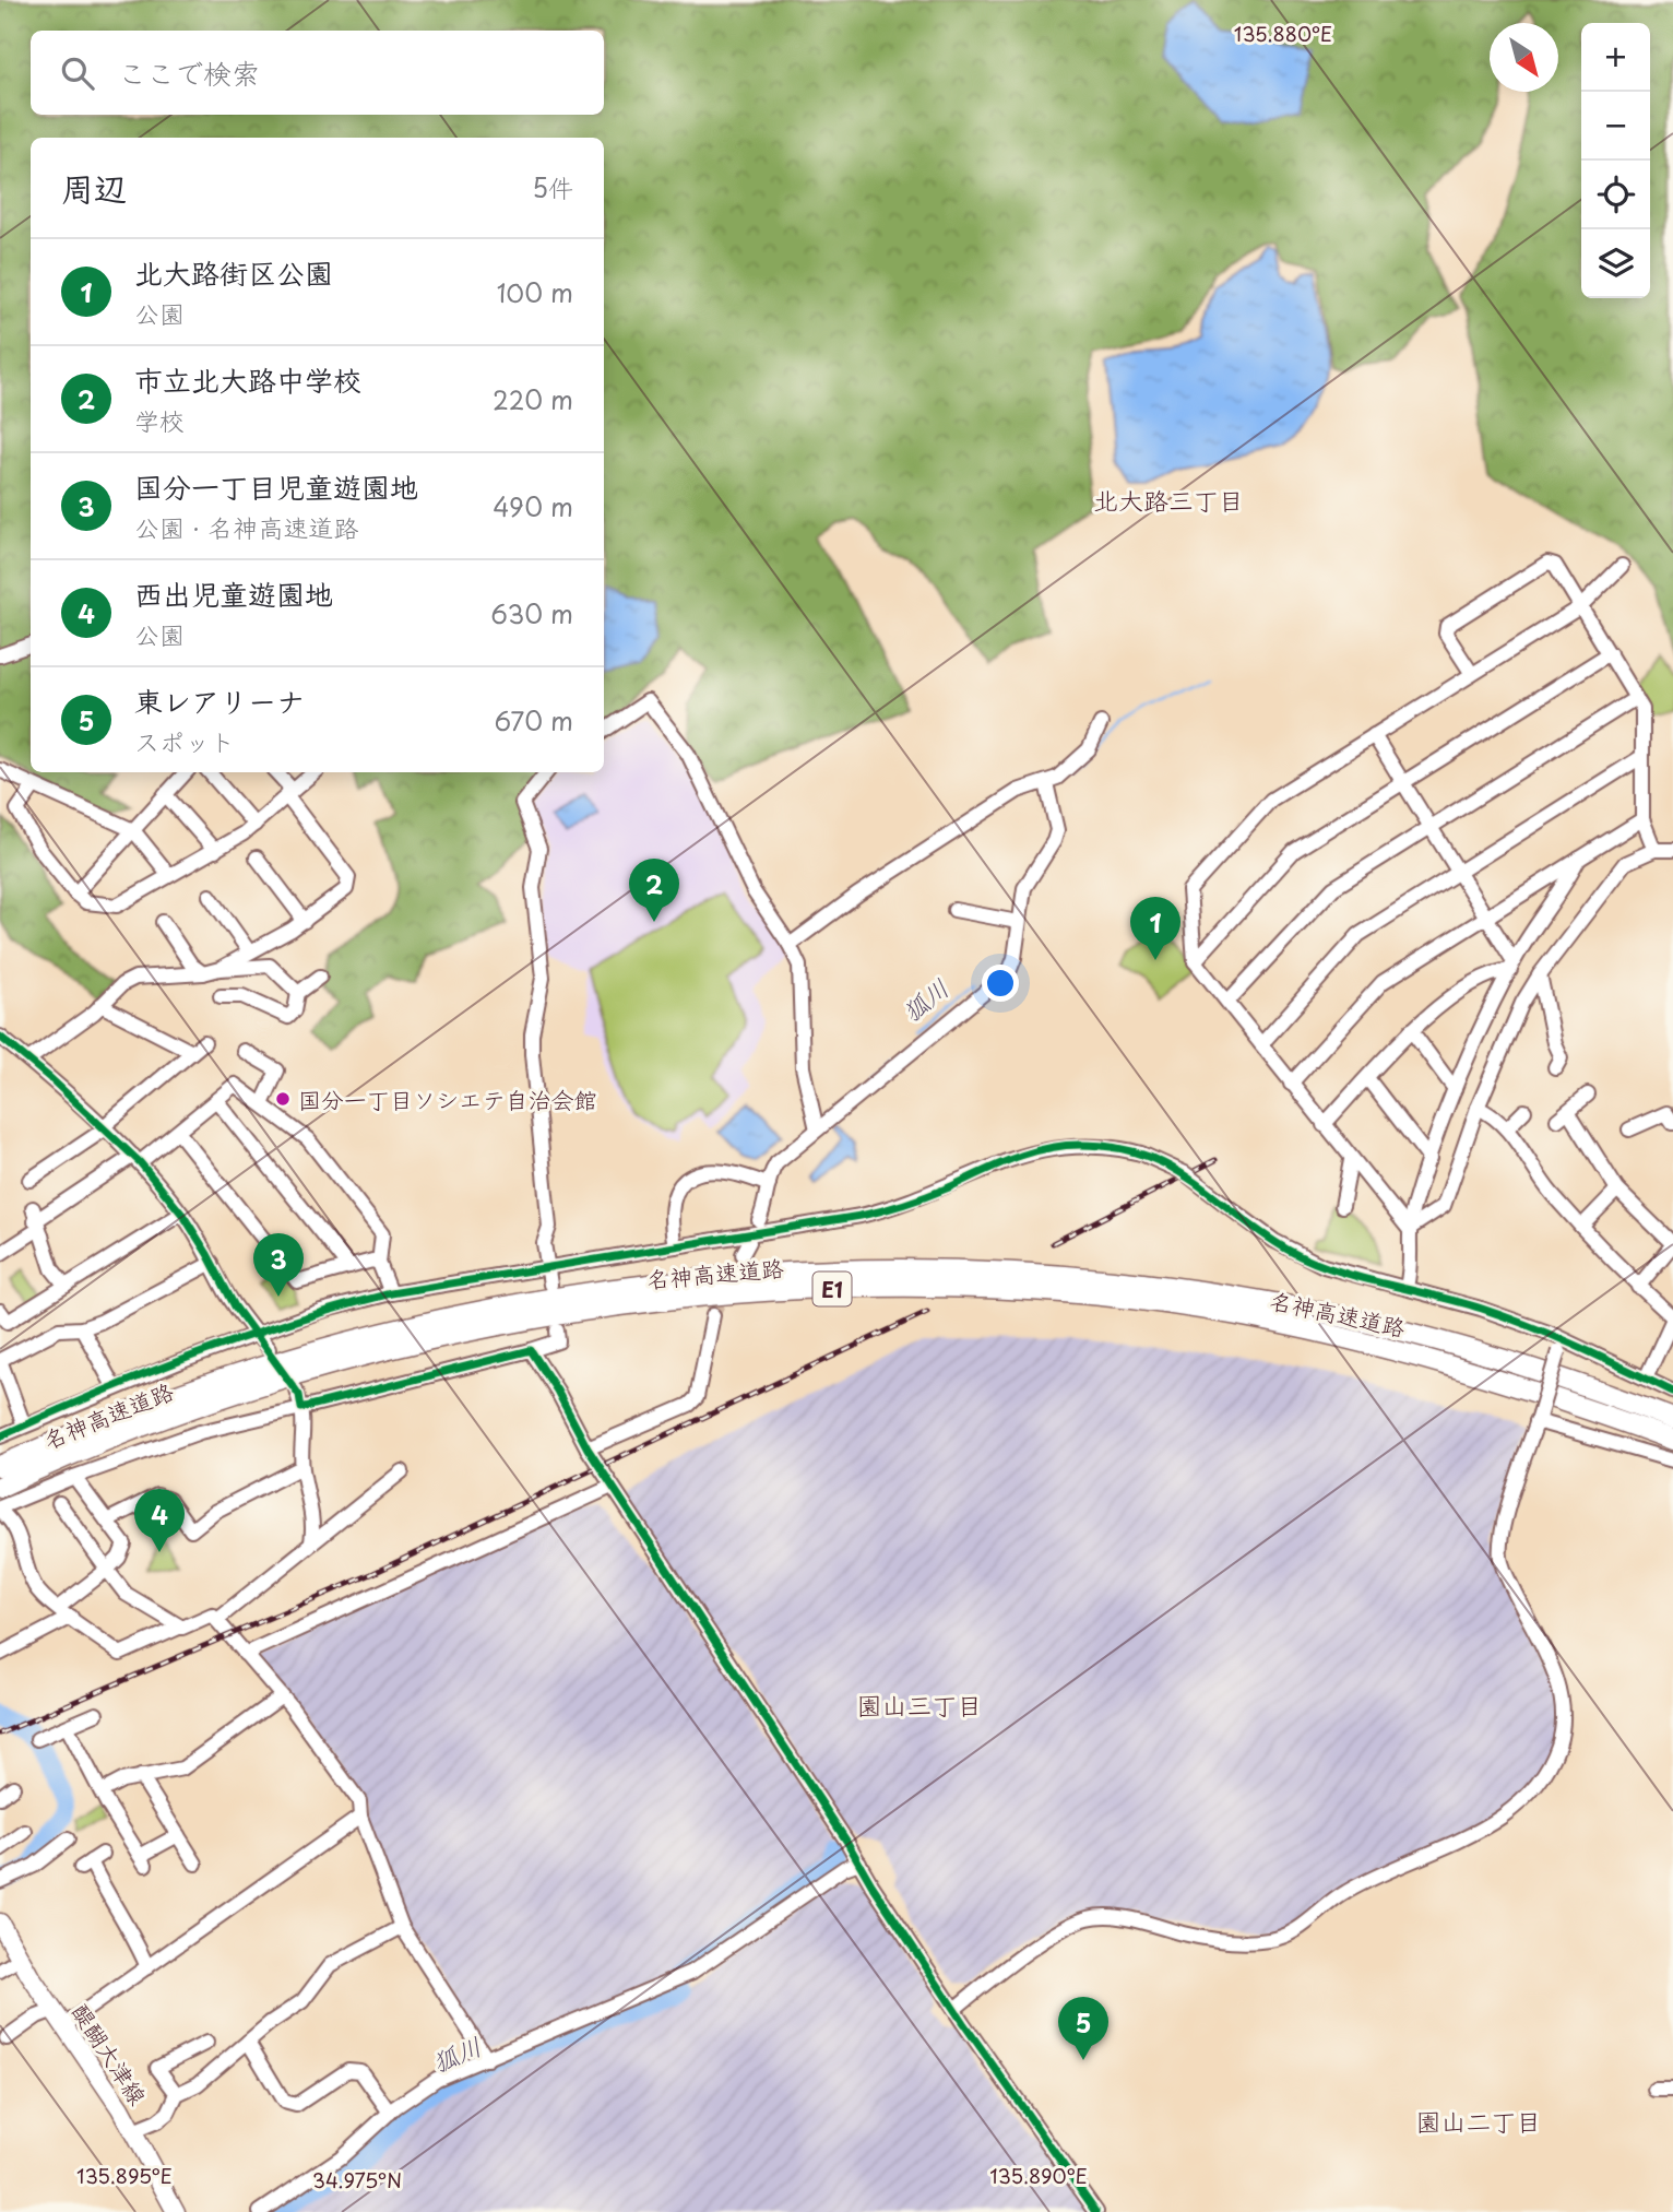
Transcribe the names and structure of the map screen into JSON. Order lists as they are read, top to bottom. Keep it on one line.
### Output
{"streets":{"highway":["名神高速道路","E1"],"main road":["醍醐大津線"]},"districts":["北大路三丁目","園山三丁目","園山二丁目"],"water":["狐川"],"places":["国分一丁目ソシエテ自治会館"],"north":"bottom right","page":{"map_buttons":["+","−"],"search":"ここで検索","heading":["周辺","5件"],"list":[{"mark":"1","name":"北大路街区公園","note":"公園","value":"100 m"},{"mark":"2","name":"市立北大路中学校","note":"学校","value":"220 m"},{"mark":"3","name":"国分一丁目児童遊園地","note":"公園 · 名神高速道路","value":"490 m"},{"mark":"4","name":"西出児童遊園地","note":"公園","value":"630 m"},{"mark":"5","name":"東レアリーナ","note":"スポット","value":"670 m"}],"pins":["2","1","3","4","5"]},"coordinates":["135.880°E","135.895°E","135.890°E","34.975°N"]}
